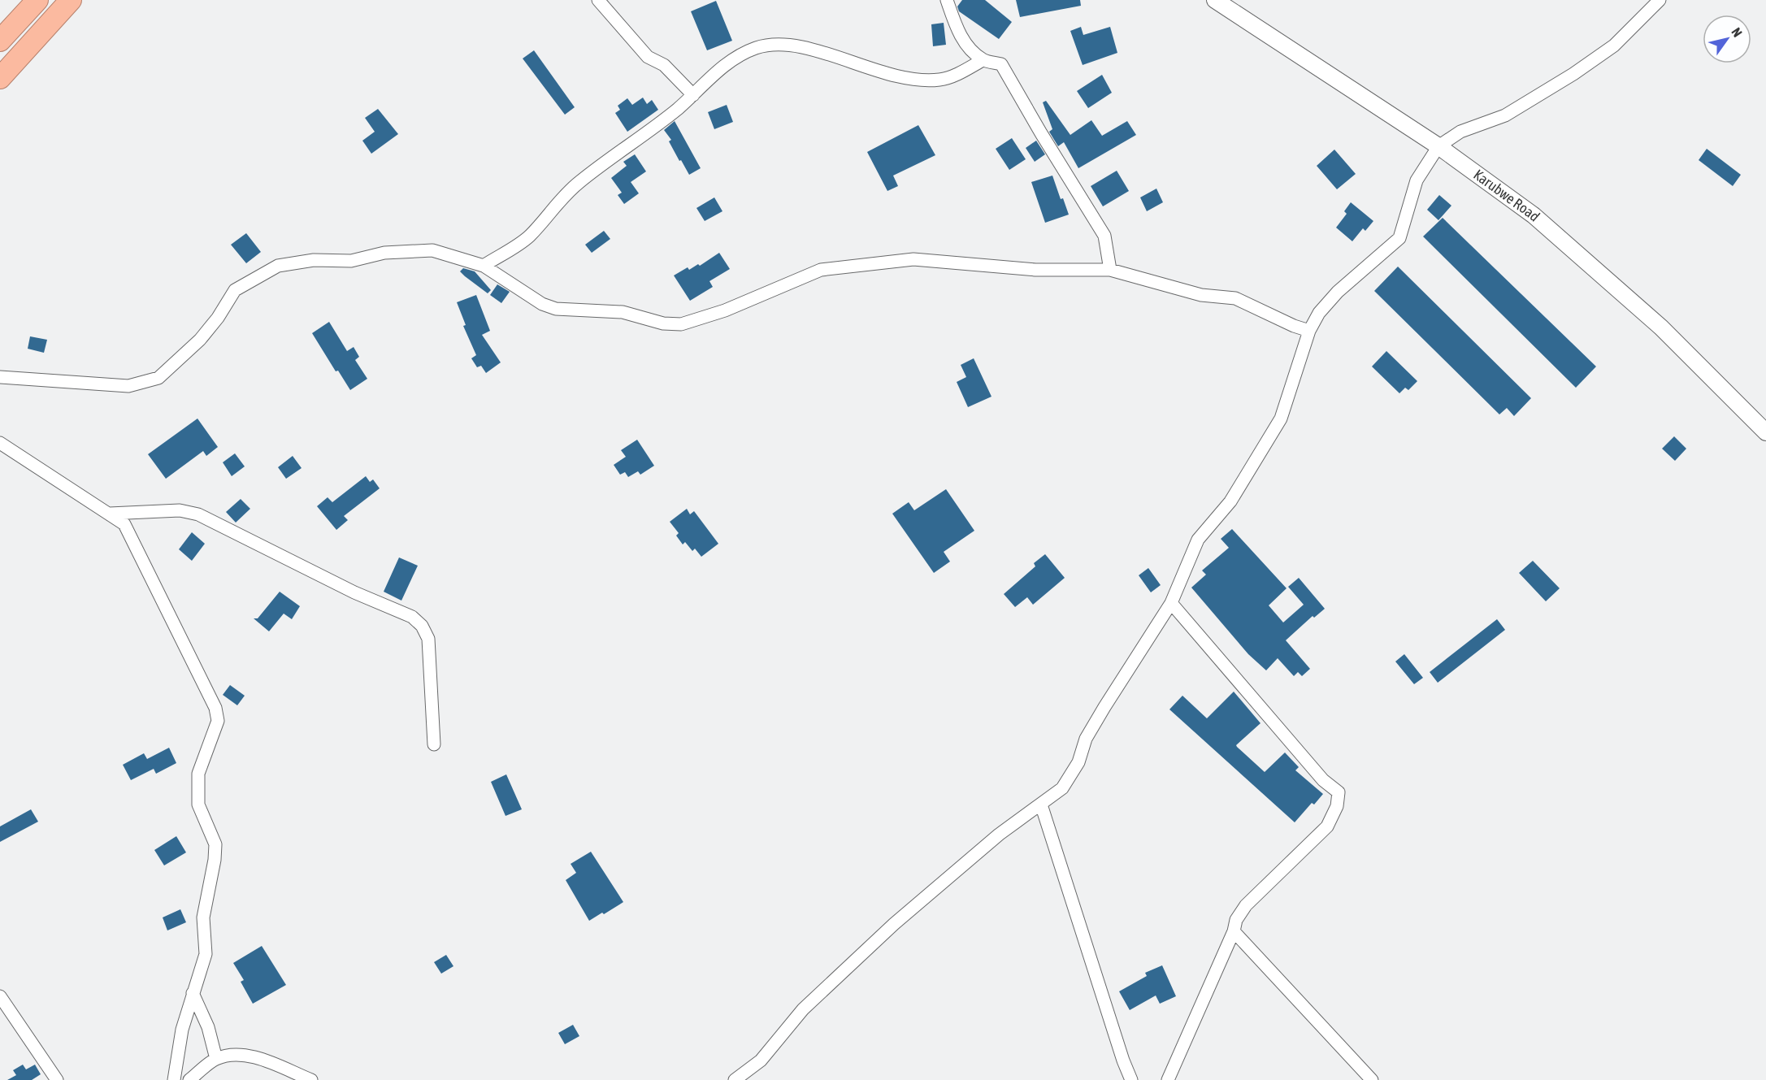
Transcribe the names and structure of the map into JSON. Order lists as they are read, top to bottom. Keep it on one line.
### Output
{"streets":{"street":["Karubwe Road"]},"north":"top right"}
